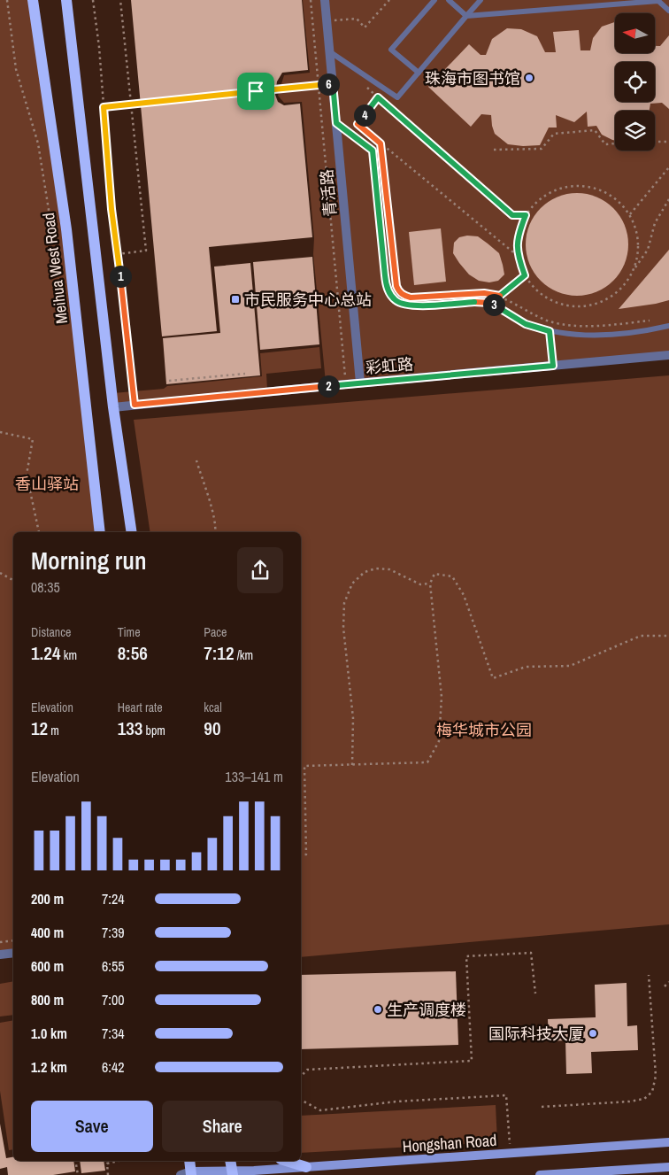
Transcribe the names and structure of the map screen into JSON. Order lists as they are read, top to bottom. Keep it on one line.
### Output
{"streets":{"main road":["Meihua West Road","Hongshan Road"],"street":["青活路","彩虹路"]},"crossings":[["青活路","彩虹路"]],"parks":["香山驿站","梅华城市公园"],"places":{"other":["珠海市图书馆","生产调度楼","国际科技大厦"],"transit":["市民服务中心总站"]},"north":"left","page":{"pins":["6","4","1","3","2"],"heading":["Morning run","08:35"],"stats":[["Distance","1.24 km"],["Time","8:56"],["Pace","7:12 /km"],["Elevation","12 m"],["Heart rate","133 bpm"],["kcal","90"]],"chart":["Elevation","133–141 m"],"list":[{"name":"200 m","note":"7:24"},{"name":"400 m","note":"7:39"},{"name":"600 m","note":"6:55"},{"name":"800 m","note":"7:00"},{"name":"1.0 km","note":"7:34"},{"name":"1.2 km","note":"6:42"}],"buttons":["Save","Share"]}}
